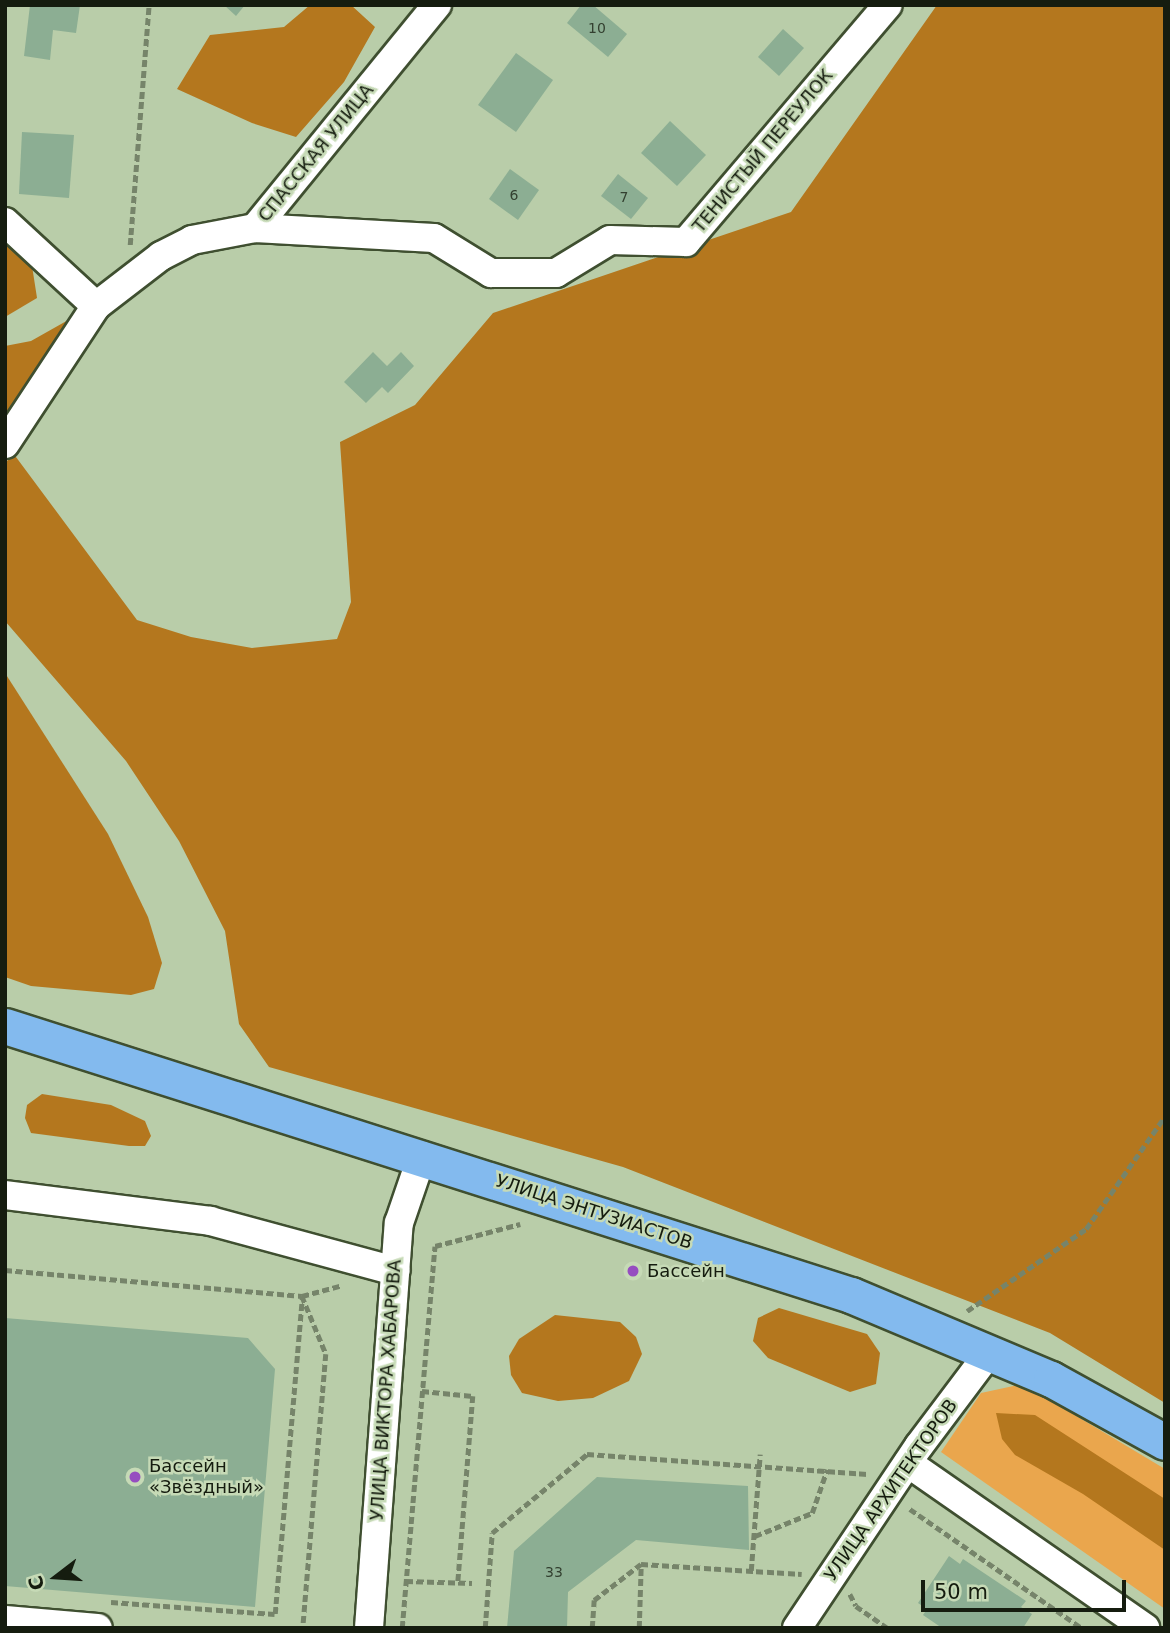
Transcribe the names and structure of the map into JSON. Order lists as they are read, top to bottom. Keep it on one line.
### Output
{"streets":{"main road":["УЛИЦА ЭНТУЗИАСТОВ"],"street":["ТЕНИСТЫЙ ПЕРЕУЛОК","СПАССКАЯ УЛИЦА","УЛИЦА ВИКТОРА ХАБАРОВА","УЛИЦА АРХИТЕКТОРОВ"]},"crossings":[["ТЕНИСТЫЙ ПЕРЕУЛОК","СПАССКАЯ УЛИЦА"],["УЛИЦА ЭНТУЗИАСТОВ","УЛИЦА ВИКТОРА ХАБАРОВА"],["УЛИЦА ЭНТУЗИАСТОВ","УЛИЦА АРХИТЕКТОРОВ"]],"places":["Бассейн","Бассейн «Звёздный»"],"house_numbers":["10","6","7","33"],"scale_bar":"50 m","north":"left"}
